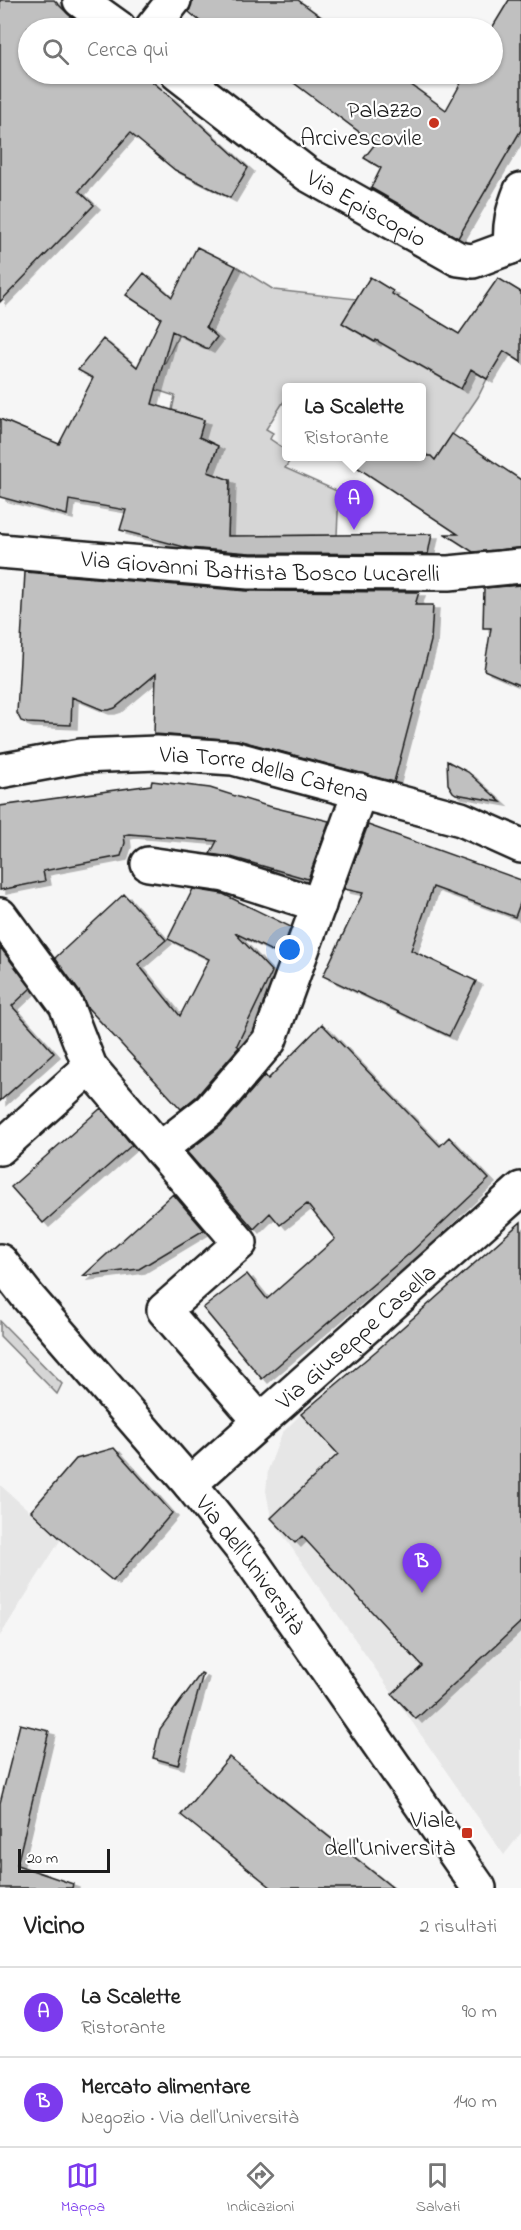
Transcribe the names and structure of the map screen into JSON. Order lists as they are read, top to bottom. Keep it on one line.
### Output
{"streets":{"street":["Via Episcopio","Via Giovanni Battista Bosco Lucarelli","Via Torre della Catena","Via Giuseppe Casella","Via dell'Università"]},"crossings":[["Via Giuseppe Casella","Via dell'Università"]],"places":{"other":["Palazzo Arcivescovile"],"transit":["Viale dell'Università"]},"scale_bar":"20 m","page":{"search":"Cerca qui","popup":["La Scalette","Ristorante"],"pins":["A","B"],"scale":"20 m","heading":["Vicino","2 risultati"],"list":[{"mark":"A","name":"La Scalette","note":"Ristorante","value":"90 m"},{"mark":"B","name":"Mercato alimentare","note":"Negozio · Via dell'Università","value":"140 m"}],"nav":["Mappa","Indicazioni","Salvati"]}}
